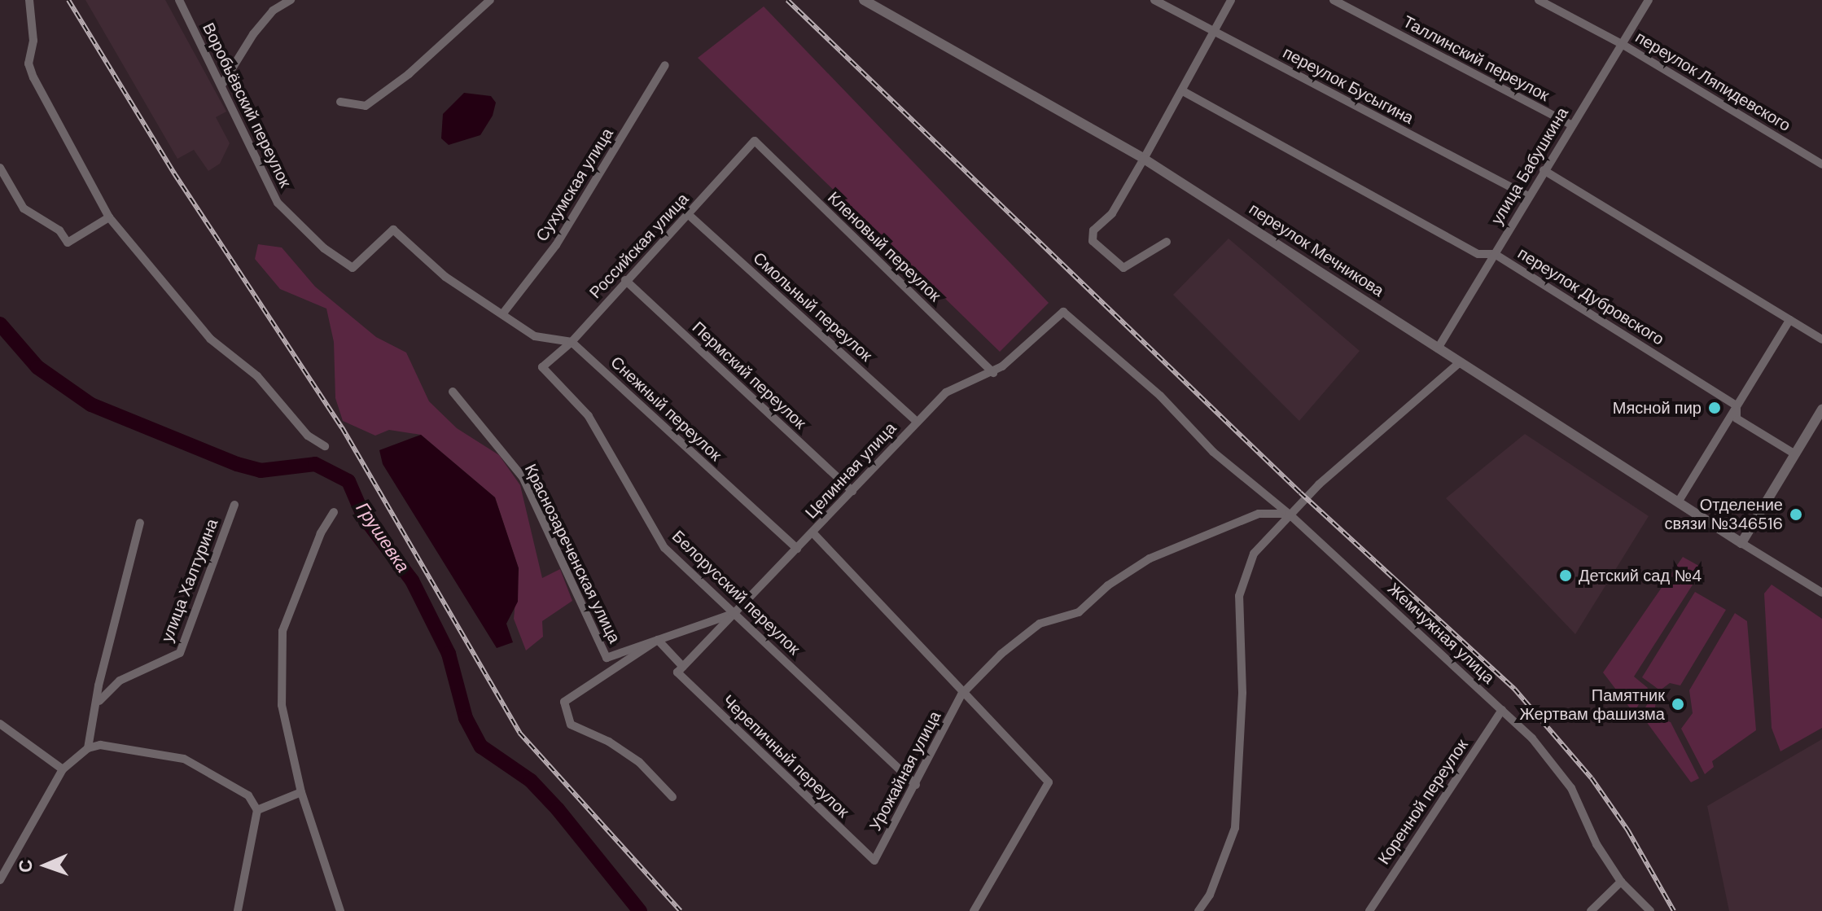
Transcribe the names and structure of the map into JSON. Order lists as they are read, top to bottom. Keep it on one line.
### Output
{"streets":{"street":["Таллинский переулок","переулок Ляпидевского","переулок Бусыгина","Воробьёвский переулок","улица Бабушкина","Сухумская улица","Российская улица","Кленовый переулок","переулок Мечникова","переулок Дубровского","Смольный переулок","Пермский переулок","Снежный переулок","Целинная улица","Краснозареченская улица","улица Халтурина","Белорусский переулок","Жемчужная улица","Черепичный переулок","Урожайная улица","Коренной переулок"]},"crossings":[["Таллинский переулок","улица Бабушкина"],["переулок Ляпидевского","улица Бабушкина"],["переулок Бусыгина","улица Бабушкина"],["Воробьёвский переулок","Сухумская улица"],["улица Бабушкина","переулок Мечникова"],["улица Бабушкина","переулок Дубровского"],["Российская улица","Кленовый переулок"],["Российская улица","Смольный переулок"],["Российская улица","Пермский переулок"],["Российская улица","Снежный переулок"],["Российская улица","Белорусский переулок"],["Кленовый переулок","Целинная улица"],["Смольный переулок","Целинная улица"],["Пермский переулок","Целинная улица"],["Снежный переулок","Целинная улица"],["Целинная улица","Краснозареченская улица"],["Целинная улица","Белорусский переулок"],["Целинная улица","Жемчужная улица"],["Целинная улица","Черепичный переулок"],["Целинная улица","Урожайная улица"],["Краснозареченская улица","Белорусский переулок"],["Белорусский переулок","Урожайная улица"],["Жемчужная улица","Урожайная улица"],["Жемчужная улица","Коренной переулок"],["Черепичный переулок","Урожайная улица"]],"water":["Грушевка"],"places":["Мясной пир","Отделение связи №346516","Детский сад №4","Памятник Жертвам фашизма"],"north":"left"}
